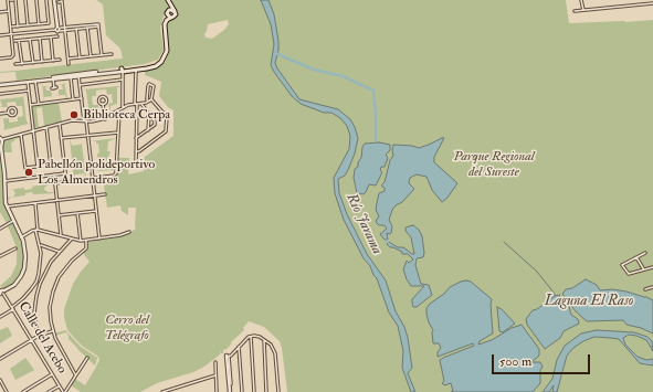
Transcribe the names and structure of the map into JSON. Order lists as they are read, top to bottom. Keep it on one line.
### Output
{"streets":{"street":["Calle del Acebo"]},"water":["Río Jarama","Laguna El Raso"],"parks":["Parque Regional del Sureste","Cerro del Telégrafo"],"places":["Biblioteca Cerpa","Pabellón polideportivo Los Almendros"],"scale_bar":"500 m"}
